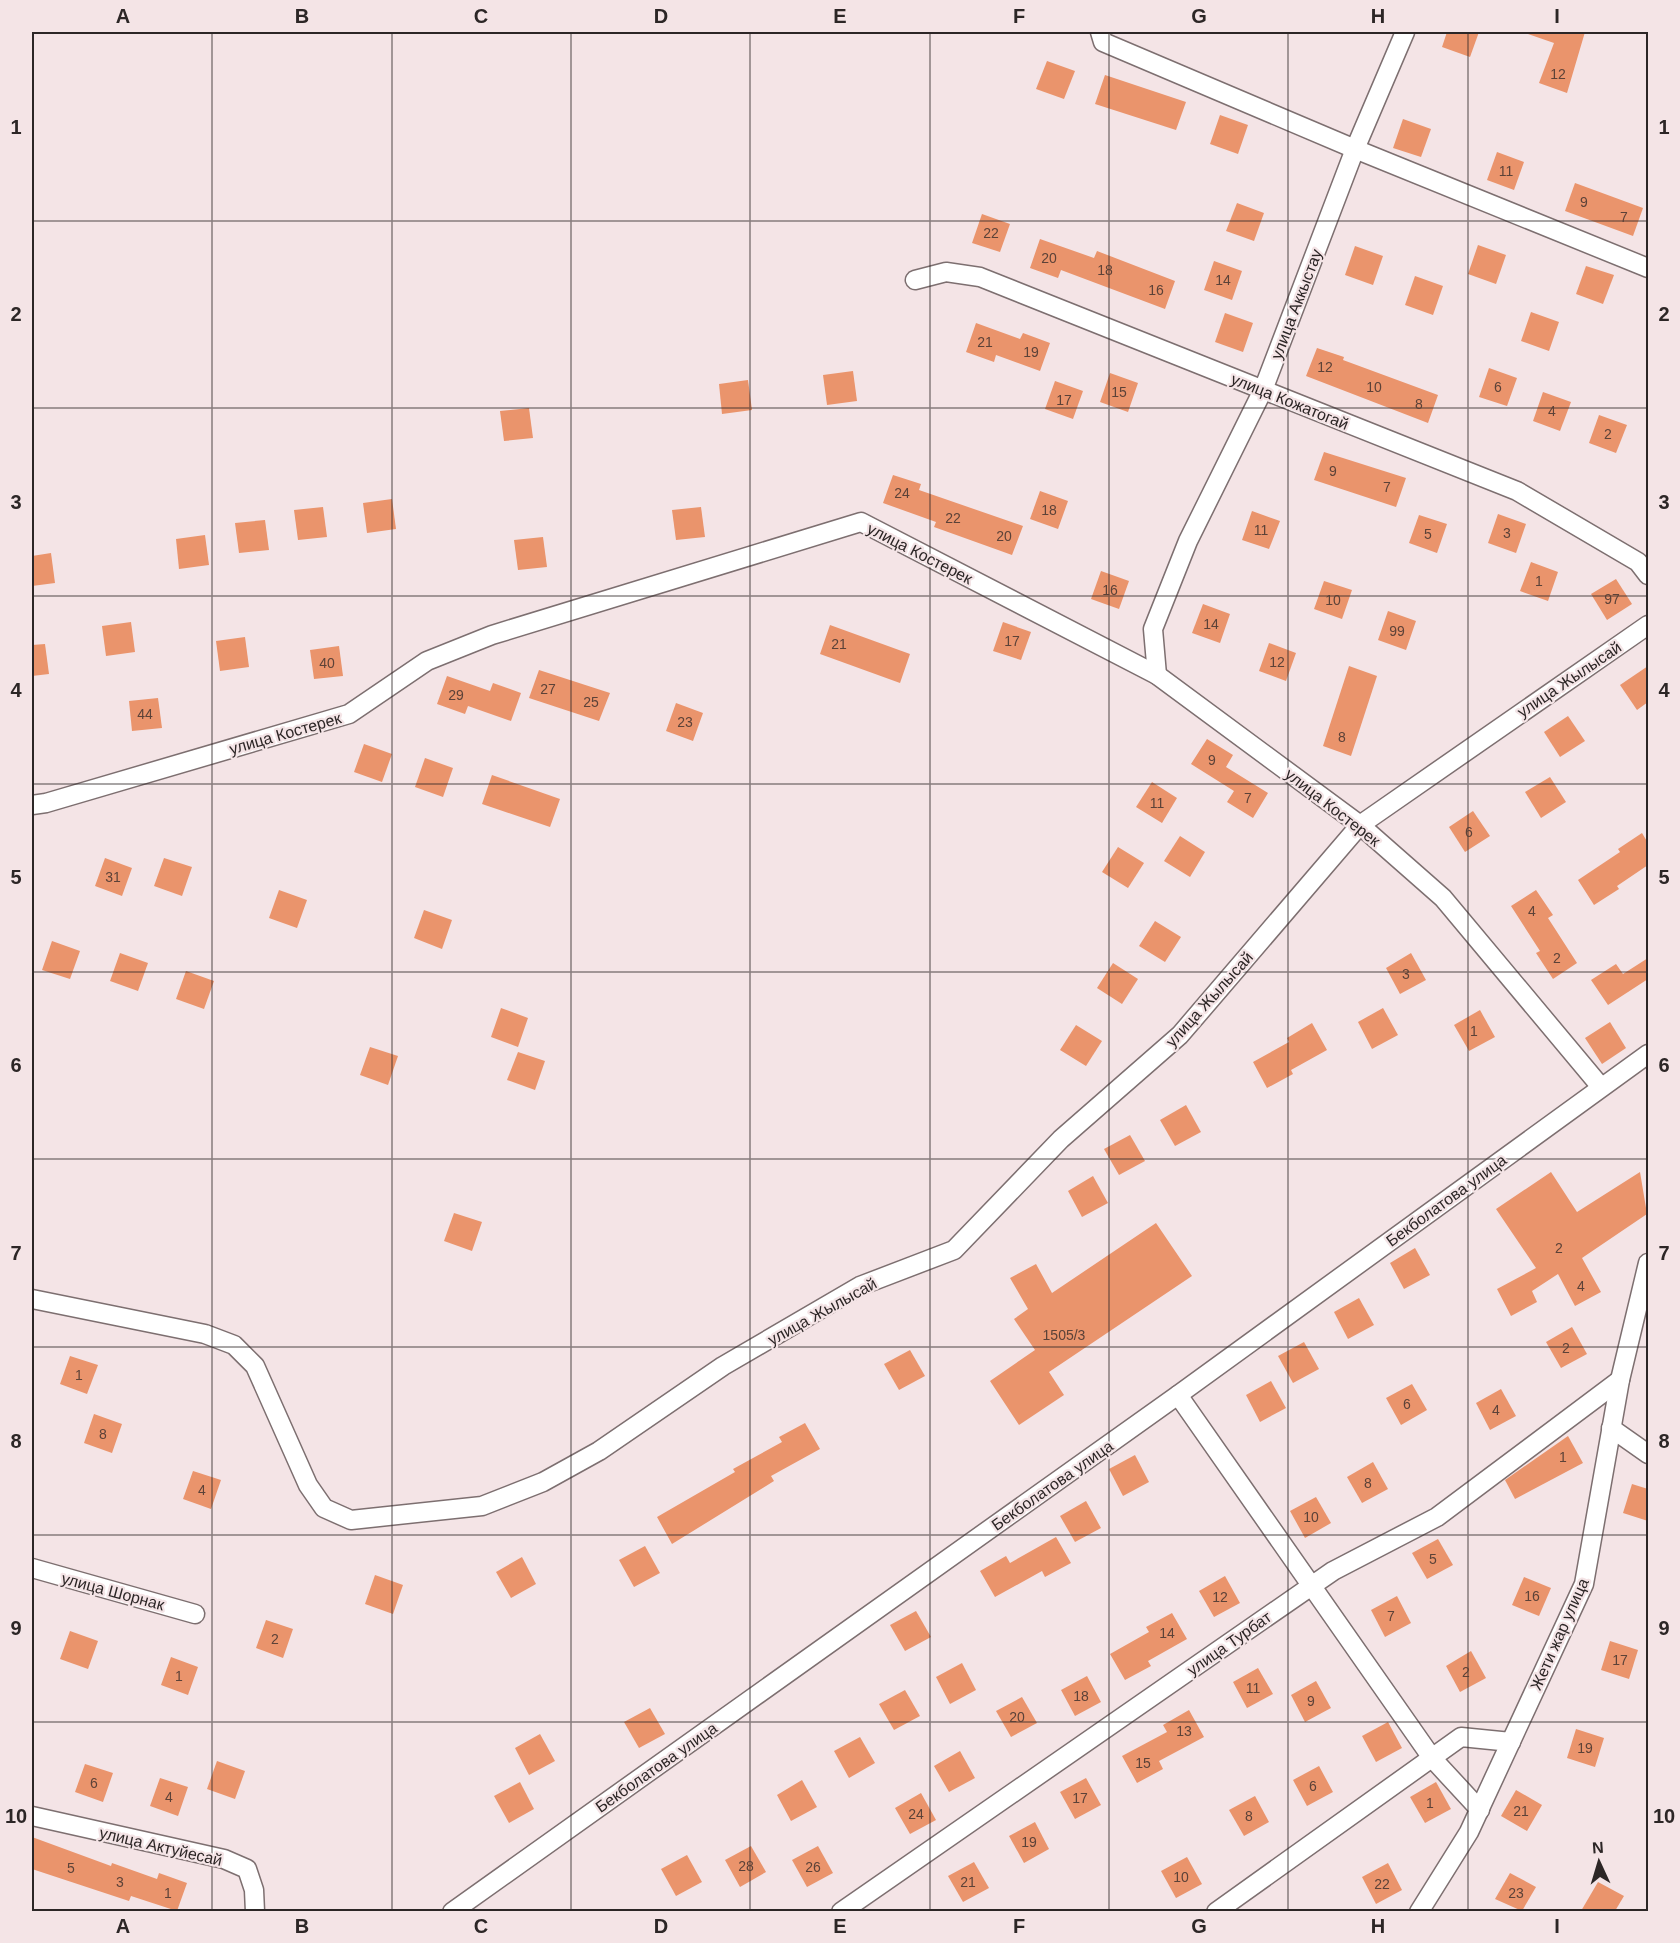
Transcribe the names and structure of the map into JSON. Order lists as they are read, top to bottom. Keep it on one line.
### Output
{"streets":{"street":["улица Аккыстау","улица Кожатогай","улица Костерек","улица Жылысай","Бекболатова улица","улица Шорнак","Жети жар улица","улица Турбат","улица Актуйесай"]},"crossings":[["улица Аккыстау","улица Кожатогай"],["улица Аккыстау","улица Костерек"],["улица Костерек","улица Жылысай"],["улица Костерек","Бекболатова улица"],["Жети жар улица","улица Турбат"]],"house_numbers":["12","11","9","7","22","20","18","14","16","21","19","12","10","6","15","17","8","4","2","9","7","24","18","22","11","3","5","20","1","16","97","10","14","99","17","21","12","40","27","29","25","44","23","8","9","7","11","6","31","4","2","3","1","2","4","1505/3","2","1","6","4","8","1","8","4","10","5","16","12","7","14","2","17","2","1","11","18","9","20","13","19","15","6","6","4","17","1","21","24","8","19","28","26","5","10","3","21","22","1","23"],"north":"top","grid":{"columns":["A","B","C","D","E","F","G","H","I"],"rows":["1","2","3","4","5","6","7","8","9","10"]}}
